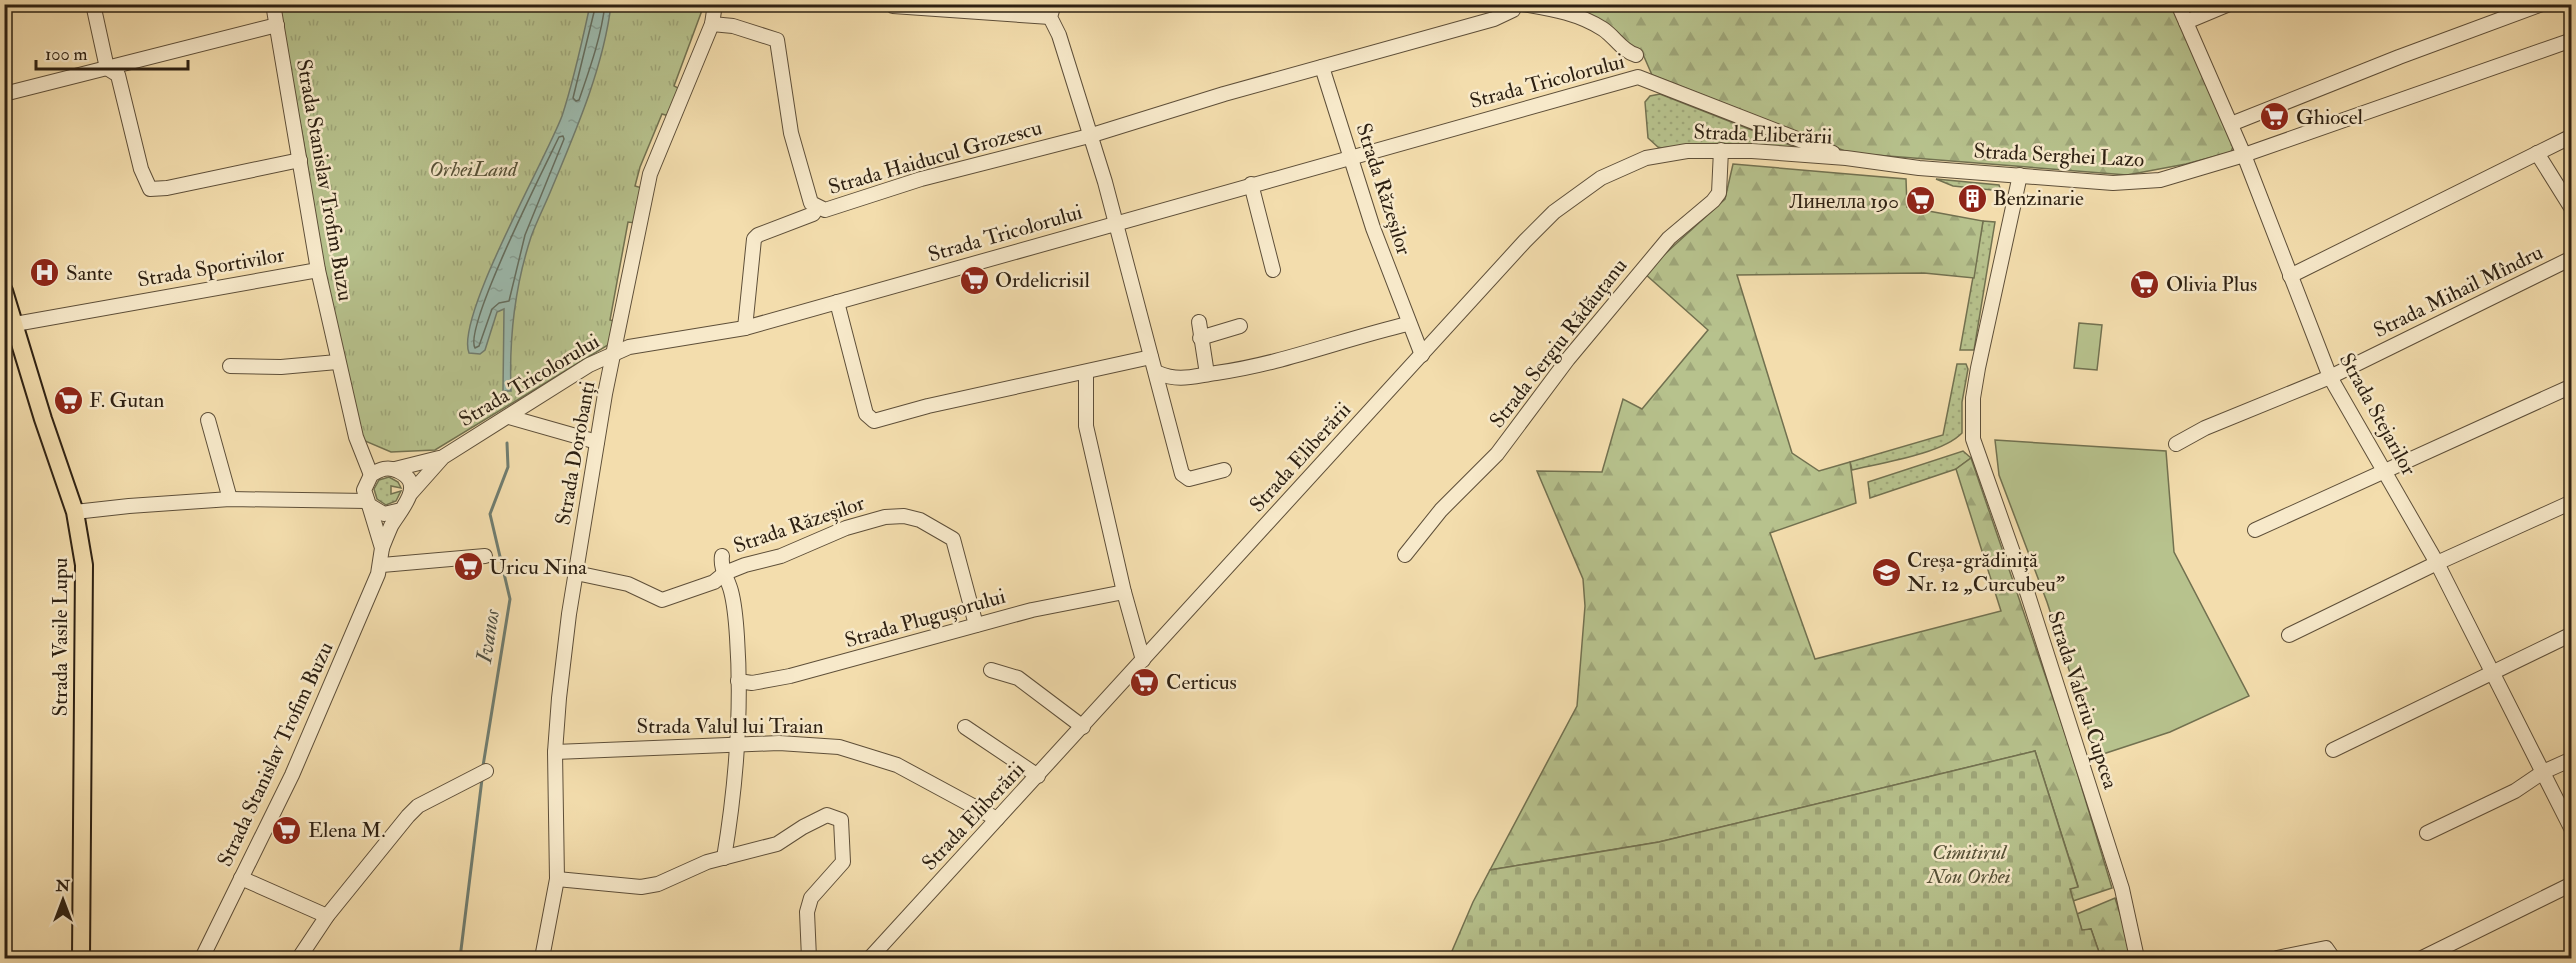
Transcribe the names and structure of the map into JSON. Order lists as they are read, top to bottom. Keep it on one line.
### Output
{"streets":{"main road":["Strada Vasile Lupu"],"street":["Strada Tricolorului","Strada Eliberării","Strada Serghei Lazo","Strada Haiducul Grozescu","Strada Stanislav Trofim Buzu","Strada Răzeșilor","Strada Sportivilor","Strada Mihail Mîndru","Strada Sergiu Rădăuțanu","Strada Stejarilor","Strada Dorobanți","Strada Plugușorului","Strada Valeriu Cupcea","Strada Valul lui Traian"]},"crossings":[["Strada Tricolorului","Strada Eliberării"],["Strada Tricolorului","Strada Serghei Lazo"],["Strada Tricolorului","Strada Stanislav Trofim Buzu"],["Strada Tricolorului","Strada Răzeșilor"],["Strada Tricolorului","Strada Dorobanți"],["Strada Eliberării","Strada Serghei Lazo"],["Strada Eliberării","Strada Răzeșilor"],["Strada Eliberării","Strada Sergiu Rădăuțanu"],["Strada Eliberării","Strada Valul lui Traian"],["Strada Serghei Lazo","Strada Stejarilor"],["Strada Serghei Lazo","Strada Valeriu Cupcea"],["Strada Haiducul Grozescu","Strada Răzeșilor"],["Strada Haiducul Grozescu","Strada Dorobanți"],["Strada Stanislav Trofim Buzu","Strada Sportivilor"],["Strada Răzeșilor","Strada Dorobanți"],["Strada Răzeșilor","Strada Plugușorului"],["Strada Sportivilor","Strada Vasile Lupu"],["Strada Mihail Mîndru","Strada Stejarilor"],["Strada Dorobanți","Strada Valul lui Traian"]],"water":["Ivanos"],"parks":["OrheiLand","Cimitirul Nou Orhei"],"places":{"supermarket":["Ghiocel","Линелла 190","Ordelicrisil","Olivia Plus","F. Gutan","Uricu Nina","Certicus","Elena M."],"building":["Benzinarie"],"hospital":["Sante"],"school or university":["Creșa-grădiniță Nr. 12 „Curcubeu”"]},"scale_bar":"100 m","north":"top"}
